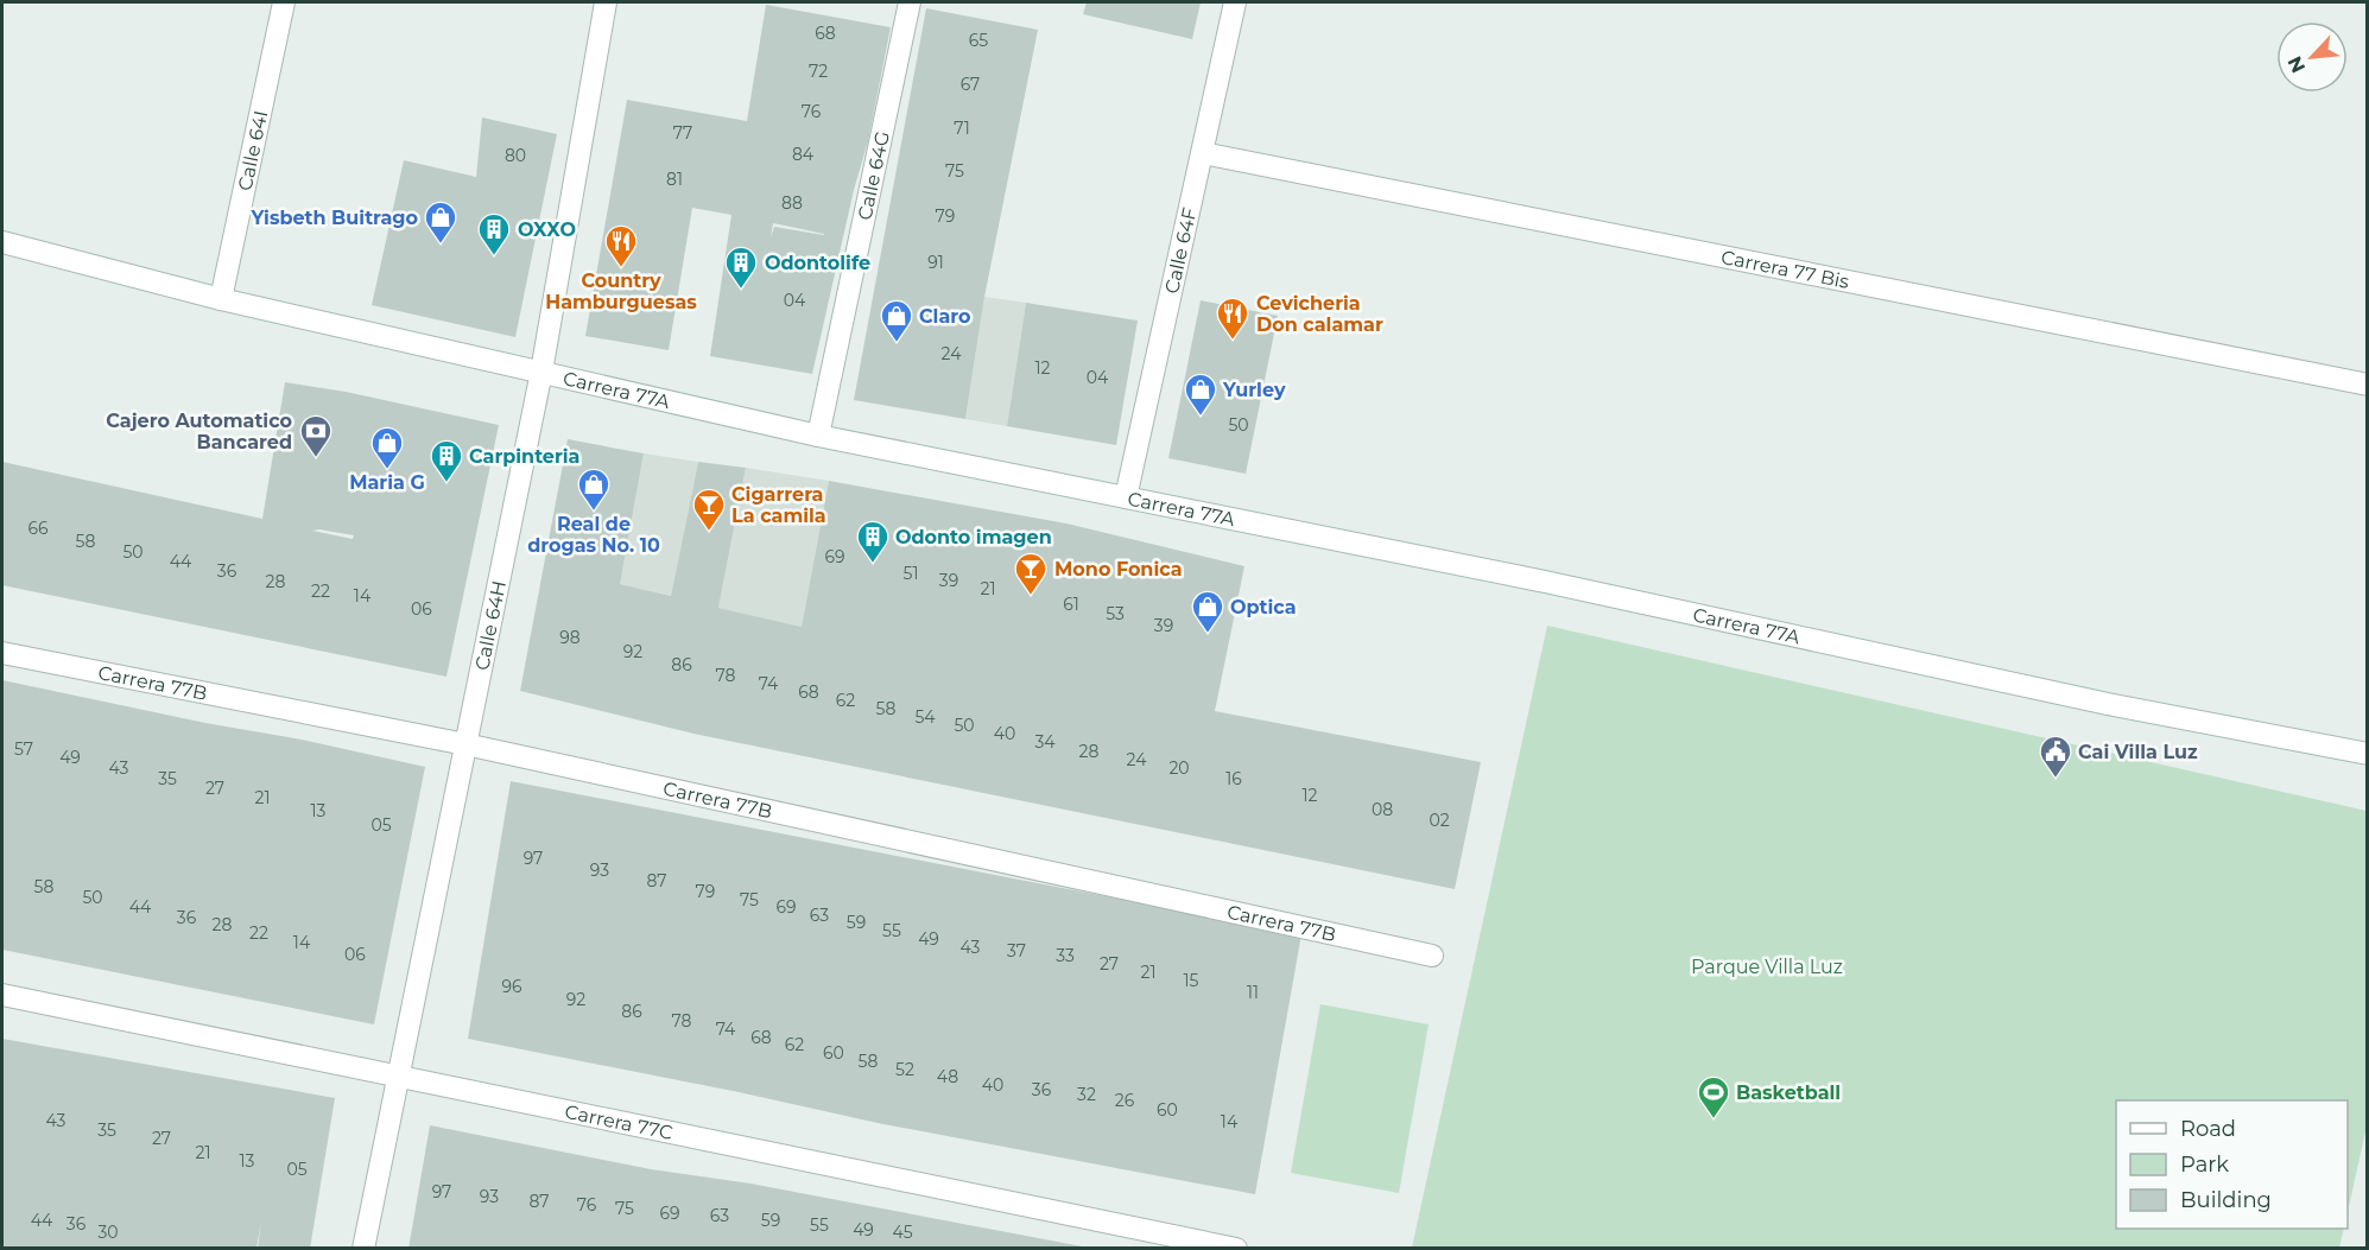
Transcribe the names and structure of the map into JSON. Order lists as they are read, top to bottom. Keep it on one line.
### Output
{"streets":{"street":["Calle 64I","Calle 64G","Calle 64F","Carrera 77 Bis","Carrera 77A","Calle 64H","Carrera 77B","Carrera 77C"]},"crossings":[["Calle 64I","Carrera 77A"],["Calle 64G","Carrera 77A"],["Calle 64F","Carrera 77 Bis"],["Calle 64F","Carrera 77A"],["Carrera 77A","Calle 64H"],["Calle 64H","Carrera 77B"],["Calle 64H","Carrera 77C"]],"parks":["Parque Villa Luz"],"places":{"shop":["Yisbeth Buitrago","Claro","Yurley","Maria G","Real de drogas No. 10","Optica"],"building":["OXXO","Odontolife","Carpinteria","Odonto imagen"],"restaurant":["Country Hamburguesas","Cevicheria Don calamar"],"bank":["Cajero Automatico Bancared"],"bar":["Cigarrera La camila","Mono Fonica"],"public building":["Cai Villa Luz"],"sports":["Basketball"]},"house_numbers":["68","65","72","67","76","71","77","84","80","75","81","88","79","91","04","24","12","04","50","66","58","50","69","44","36","51","39","28","21","22","14","61","06","53","39","98","92","86","78","74","68","62","58","54","50","40","34","57","28","49","24","43","20","35","16","27","12","21","08","13","02","05","97","93","87","58","79","50","75","44","69","63","36","59","28","55","22","49","14","43","37","06","33","27","21","15","96","11","92","86","78","74","68","62","60","58","52","48","40","36","32","26","60","43","14","35","27","21","13","05","97","93","87","76","75","69","63","44","59","36","55","49","30","45"],"legend":["Road","Park","Building"],"north":"bottom left"}
